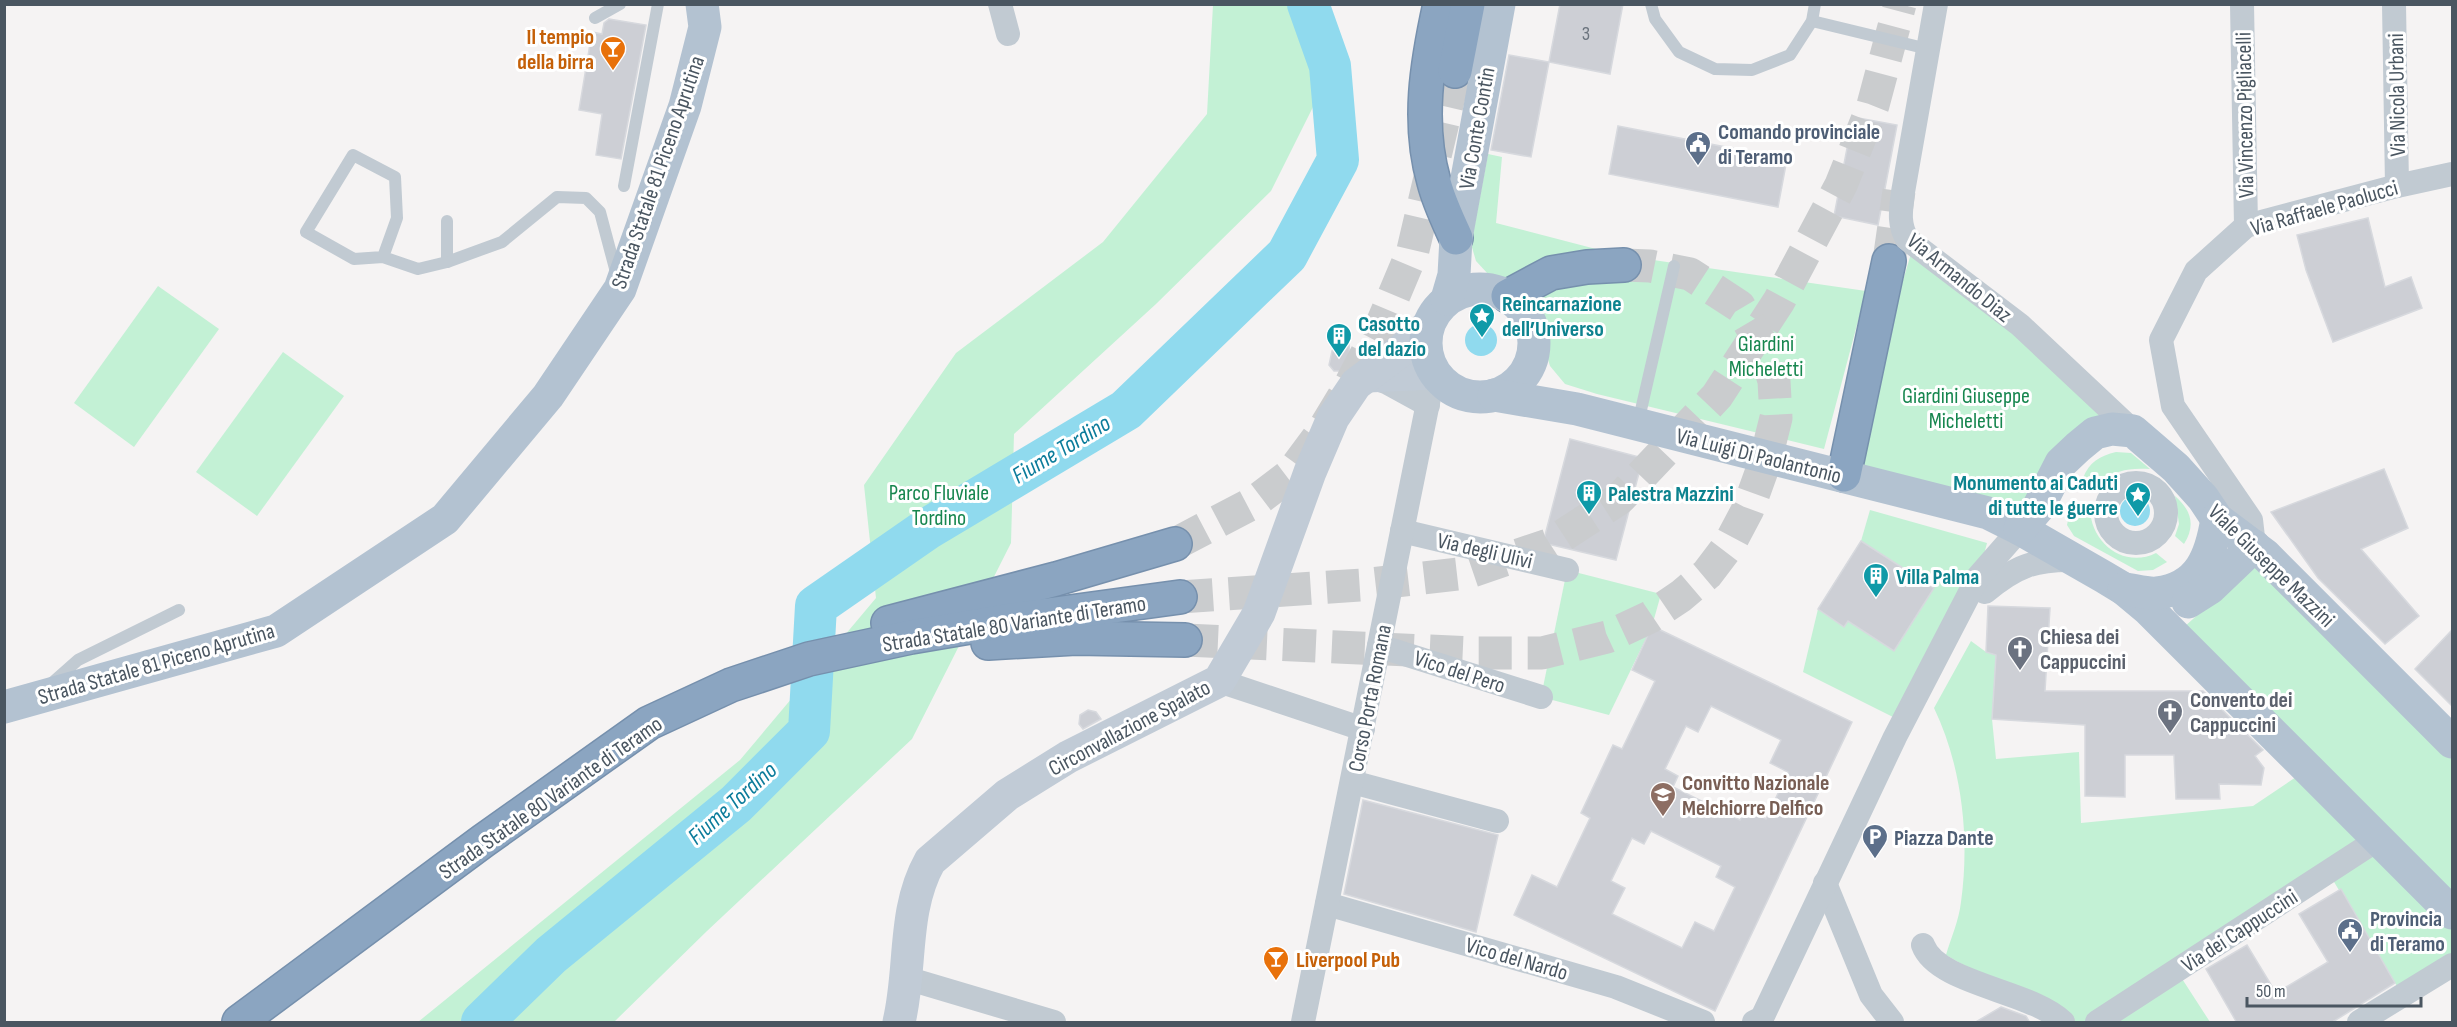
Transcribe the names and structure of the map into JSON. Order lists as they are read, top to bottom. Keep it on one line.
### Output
{"streets":{"highway":["Strada Statale 80 Variante di Teramo"],"main road":["Via Conte Contin","Strada Statale 81 Piceno Aprutina","Via Luigi Di Paolantonio","Viale Giuseppe Mazzini","Circonvallazione Spalato"],"street":["Via Nicola Urbani","Via Vincenzo Pigliacelli","Via Raffaele Paolucci","Via Armando Diaz","Via degli Ulivi","Vico del Pero","Corso Porta Romana","Via dei Cappuccini","Vico del Nardo"]},"crossings":[["Via Nicola Urbani","Via Raffaele Paolucci"],["Via Vincenzo Pigliacelli","Via Raffaele Paolucci"],["Via Conte Contin","Via Luigi Di Paolantonio"],["Via Conte Contin","Corso Porta Romana"],["Via Conte Contin","Circonvallazione Spalato"],["Via Raffaele Paolucci","Viale Giuseppe Mazzini"],["Via Armando Diaz","Via Luigi Di Paolantonio"],["Via Armando Diaz","Viale Giuseppe Mazzini"],["Via Luigi Di Paolantonio","Viale Giuseppe Mazzini"],["Via Luigi Di Paolantonio","Corso Porta Romana"],["Via Luigi Di Paolantonio","Circonvallazione Spalato"],["Via degli Ulivi","Corso Porta Romana"],["Vico del Pero","Corso Porta Romana"],["Corso Porta Romana","Circonvallazione Spalato"],["Corso Porta Romana","Vico del Nardo"]],"water":["Fiume Tordino"],"parks":["Giardini Micheletti","Giardini Giuseppe Micheletti","Parco Fluviale Tordino"],"places":{"bar":["Il tempio della birra","Liverpool Pub"],"public building":["Comando provinciale di Teramo","Provincia di Teramo"],"place":["Reincarnazione dell’Universo","Monumento ai Caduti di tutte le guerre"],"building":["Casotto del dazio","Palestra Mazzini","Villa Palma"],"church":["Chiesa dei Cappuccini","Convento dei Cappuccini"],"school or university":["Convitto Nazionale Melchiorre Delfico"],"parking":["Piazza Dante"]},"house_numbers":["3"],"scale_bar":"50 m"}
